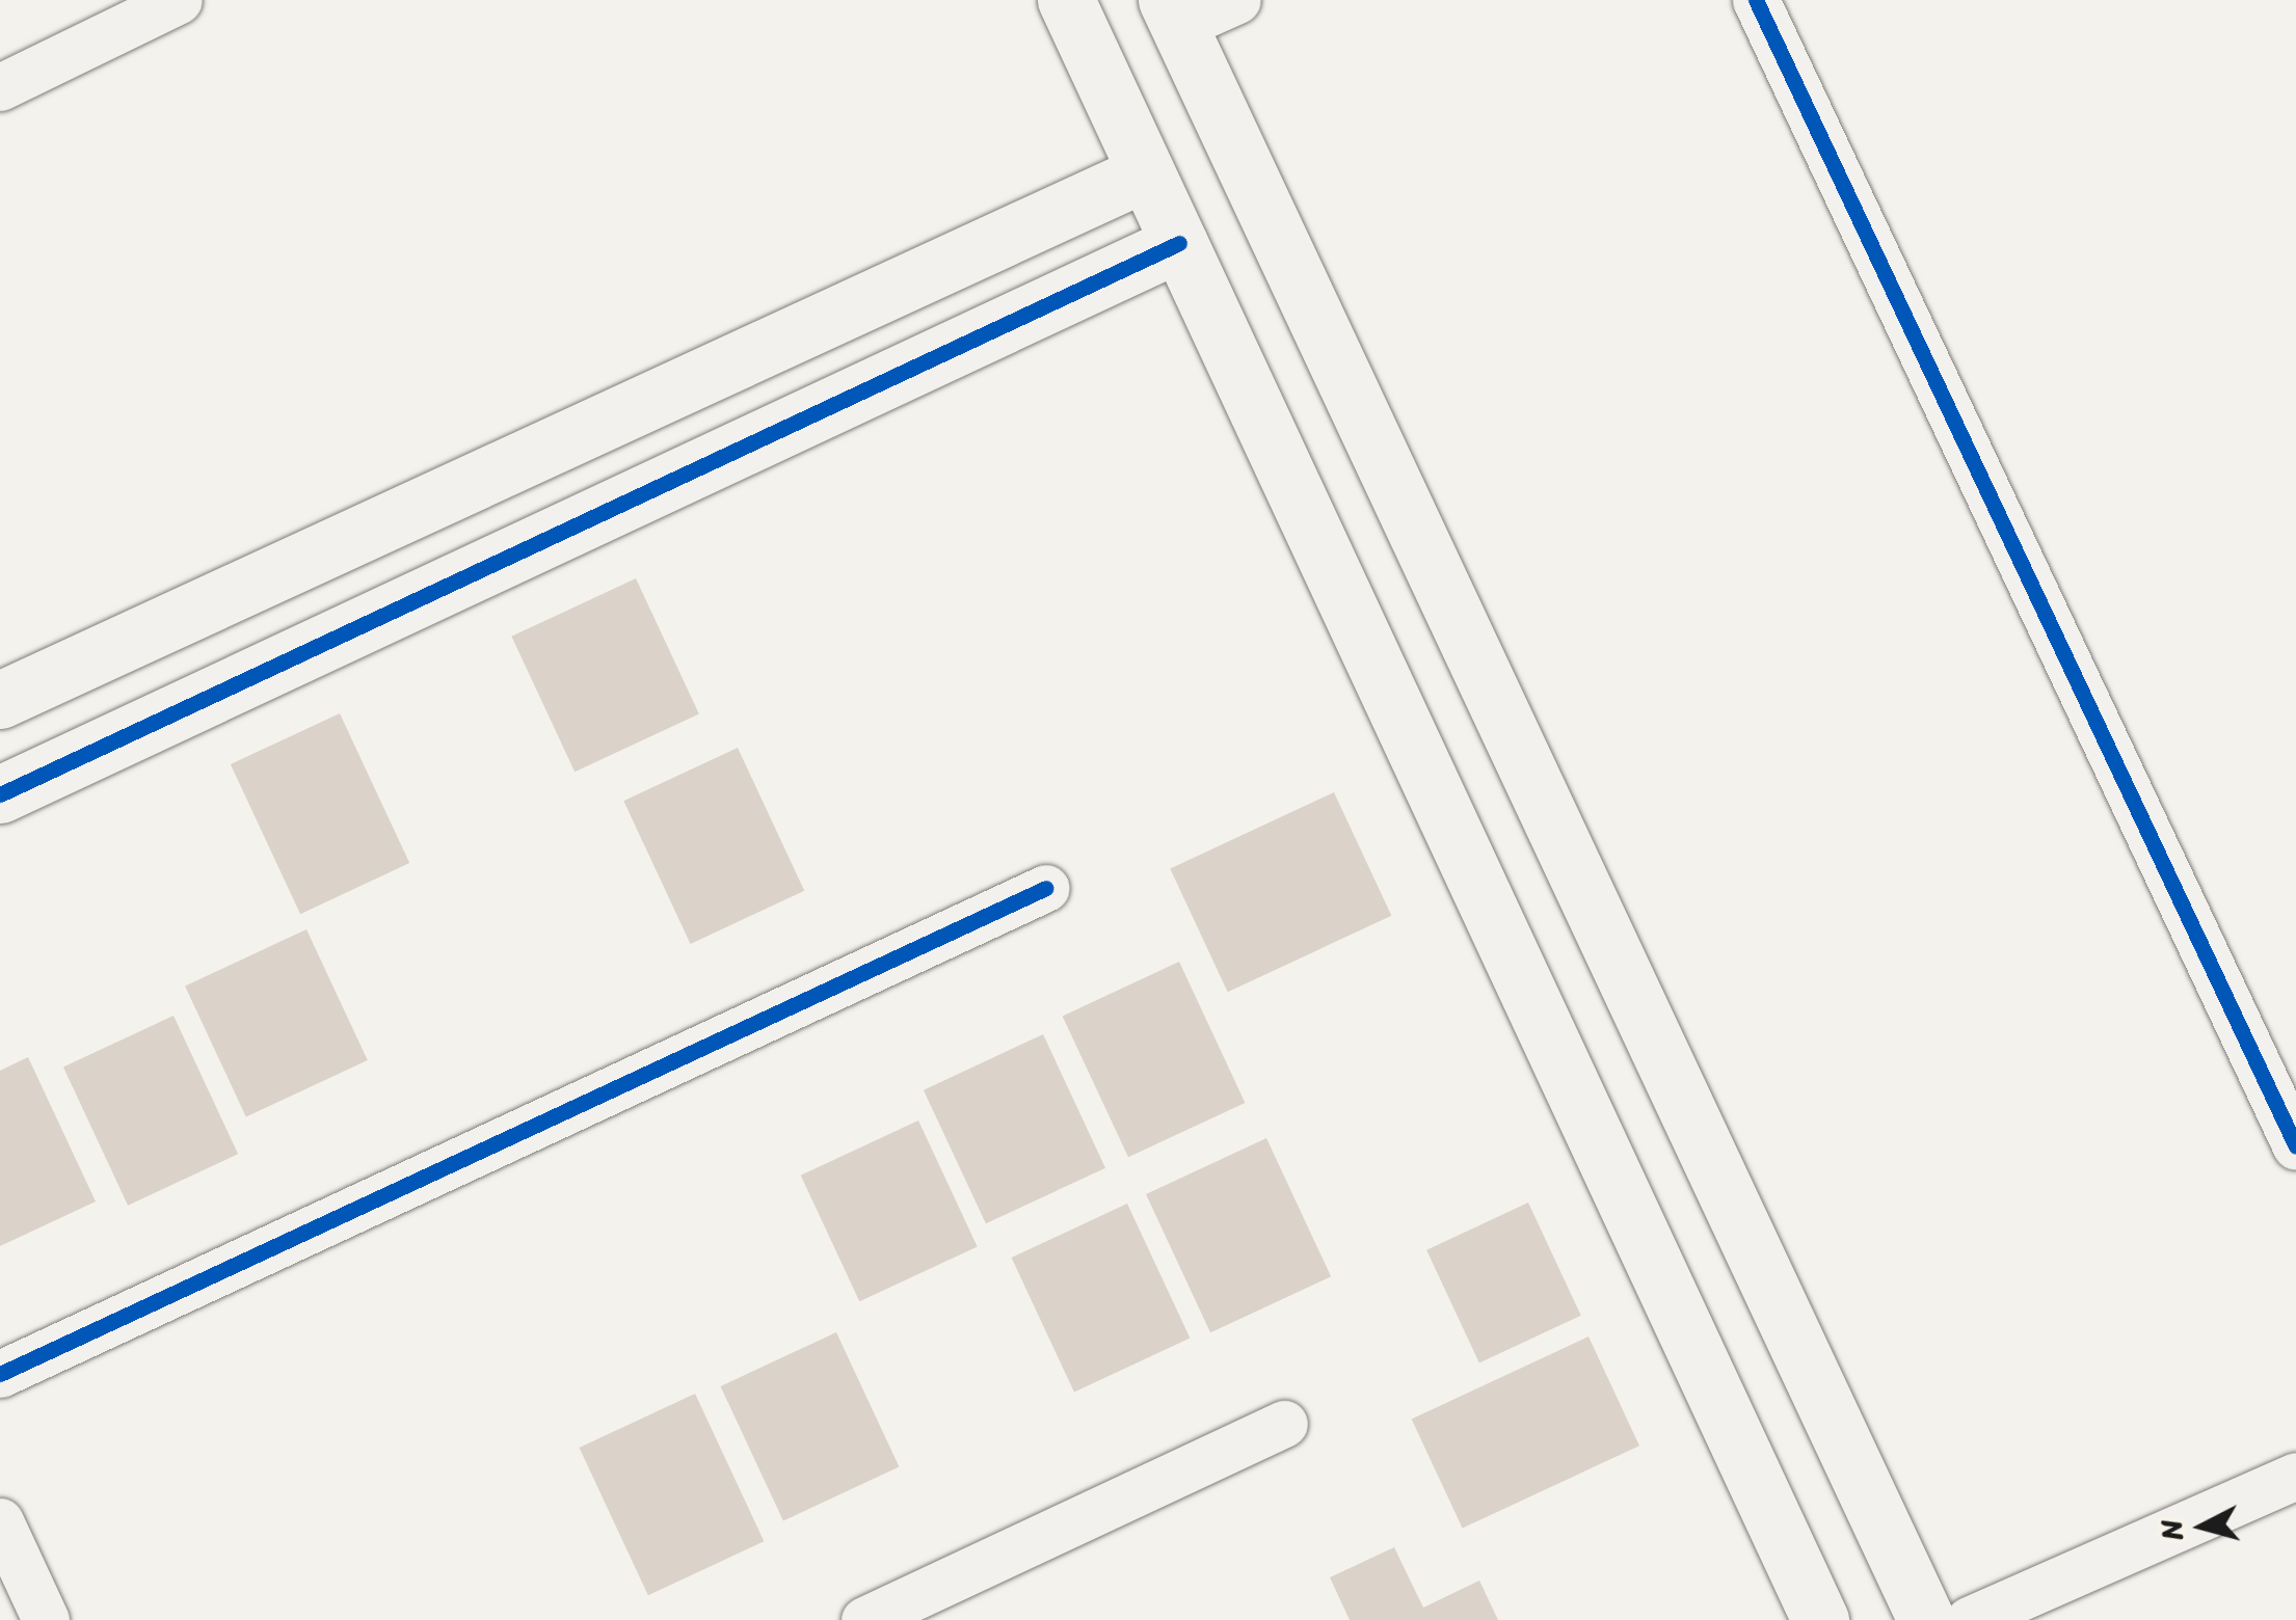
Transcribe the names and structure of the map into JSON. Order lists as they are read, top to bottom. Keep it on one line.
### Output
{"north":"left"}
